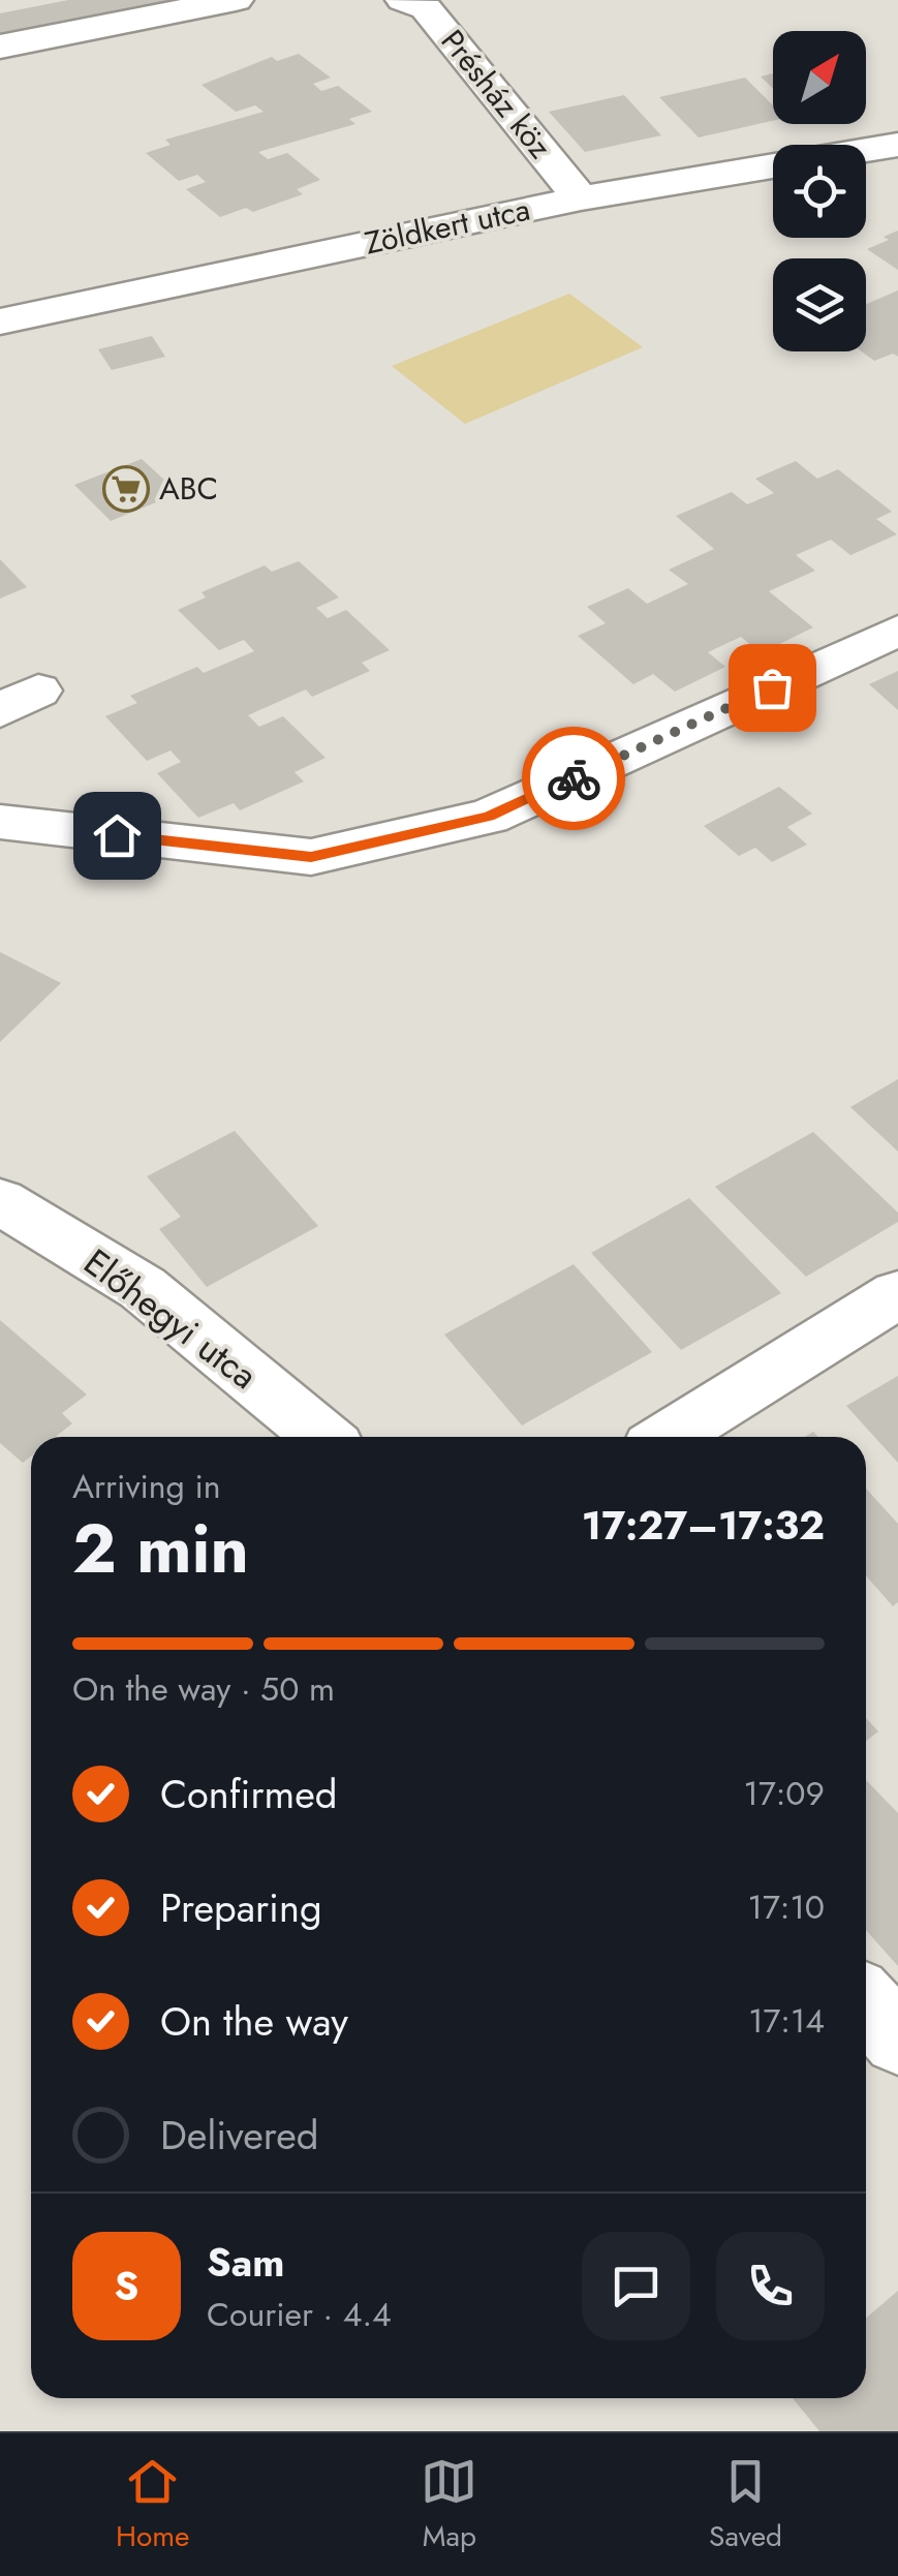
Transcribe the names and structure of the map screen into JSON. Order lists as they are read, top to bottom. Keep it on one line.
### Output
{"streets":{"street":["Présház köz","Zöldkert utca","Előhegyi utca"]},"crossings":[["Présház köz","Zöldkert utca"]],"places":{"supermarket":["ABC"]},"north":"top right","page":{"heading":["2 min","Arriving in","17:27–17:32"],"panel":["Sam","Courier · 4.4"],"bar":"On the way · 50 m","list":[["Confirmed","17:09"],["Preparing","17:10"],["On the way","17:14"],"Delivered"],"round":"S","tabs":["Home","Map","Saved"]}}
